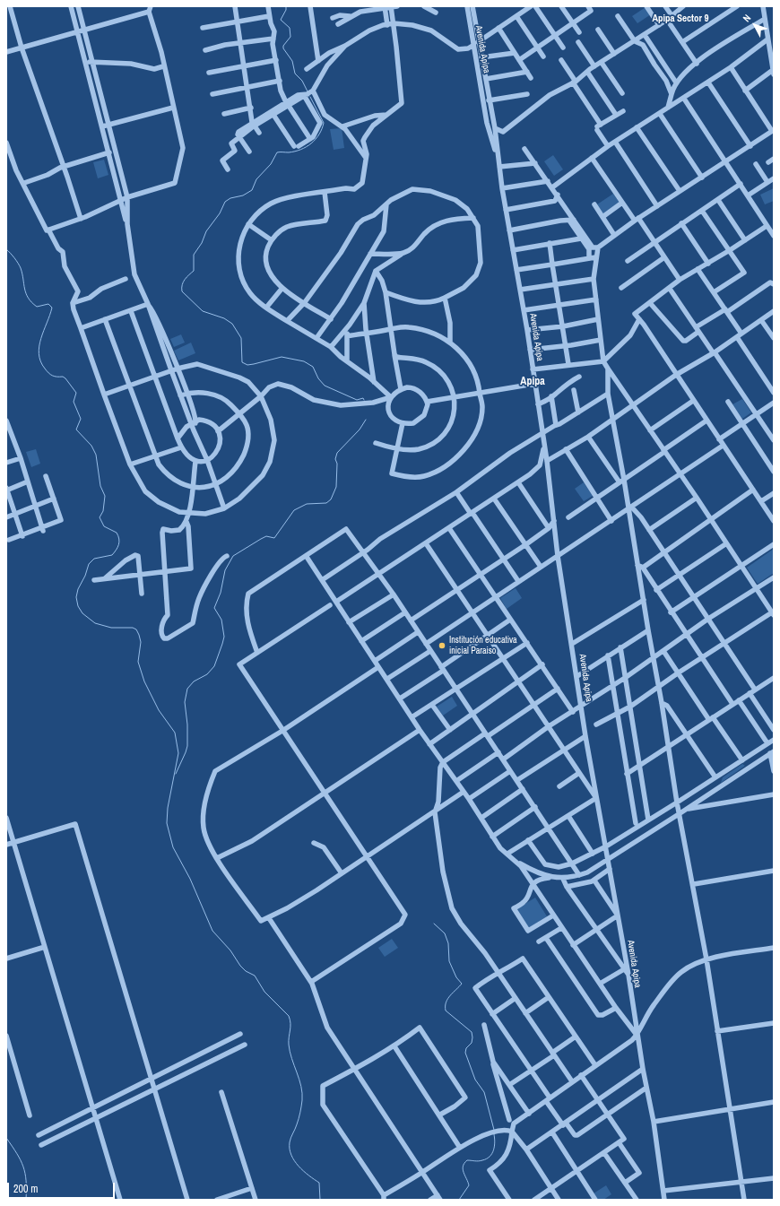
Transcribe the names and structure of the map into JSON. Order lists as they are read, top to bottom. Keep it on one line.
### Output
{"streets":{"street":["Avenida Apipa"]},"districts":["Apipa Sector 9","Apipa"],"places":["Institución educativa inicial Paraiso"],"scale_bar":"200 m","north":"top left"}
